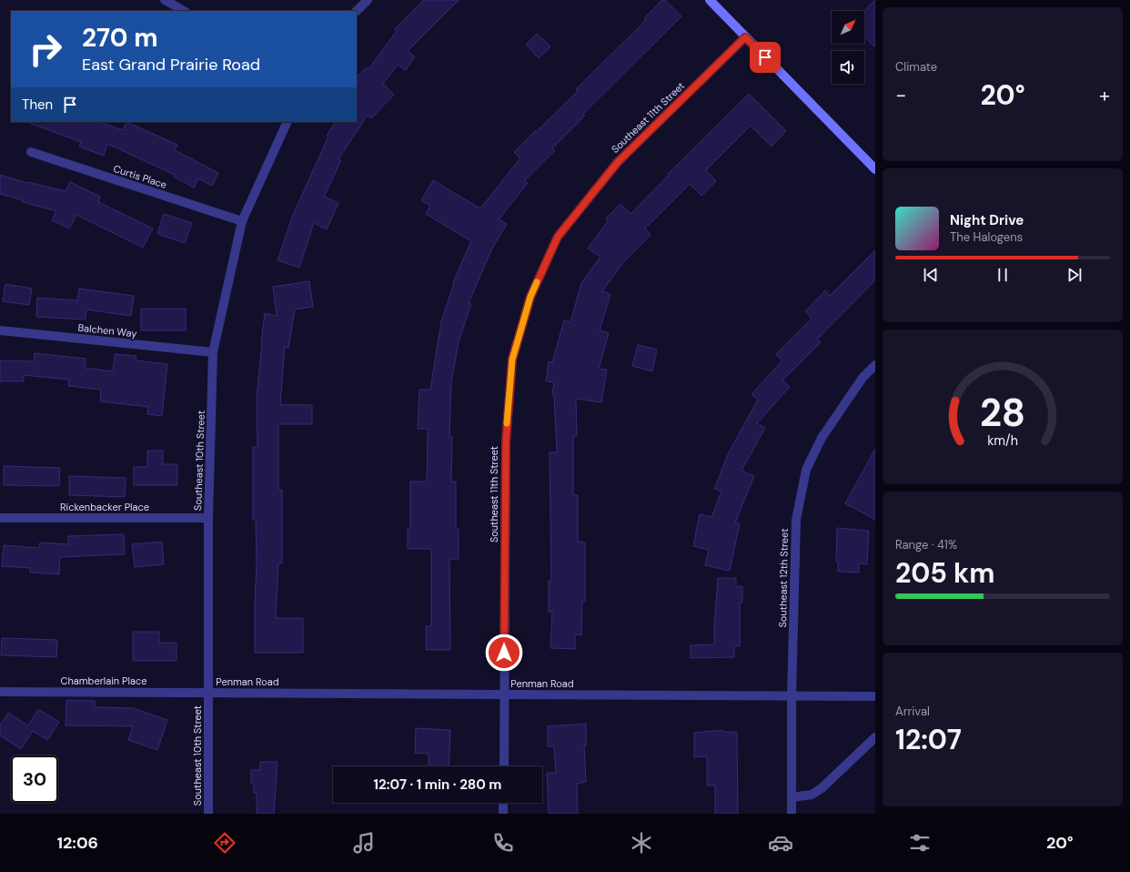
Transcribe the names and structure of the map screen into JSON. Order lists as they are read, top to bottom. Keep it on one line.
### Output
{"streets":{"street":["Southeast 11th Street","Curtis Place","Balchen Way","Southeast 10th Street","Rickenbacker Place","Southeast 12th Street","Chamberlain Place","Penman Road"]},"crossings":[["Southeast 11th Street","Penman Road"],["Curtis Place","Southeast 10th Street"],["Balchen Way","Southeast 10th Street"],["Southeast 10th Street","Rickenbacker Place"],["Southeast 10th Street","Chamberlain Place"],["Southeast 10th Street","Penman Road"],["Southeast 12th Street","Penman Road"],["Chamberlain Place","Penman Road"]],"north":"top right","page":{"tile":["Climate",["Range · 41%","205 km"],["Arrival","12:07"]],"turn":["270 m","East Grand Prairie Road"],"heat":["−","20°","+"],"then":"Then","song":["Night Drive","The Halogens"],"limit":"30","trip":"12:07 · 1 min · 280 m","tabs":["12:06","20°"],"gauge":["28","km/h"]}}
